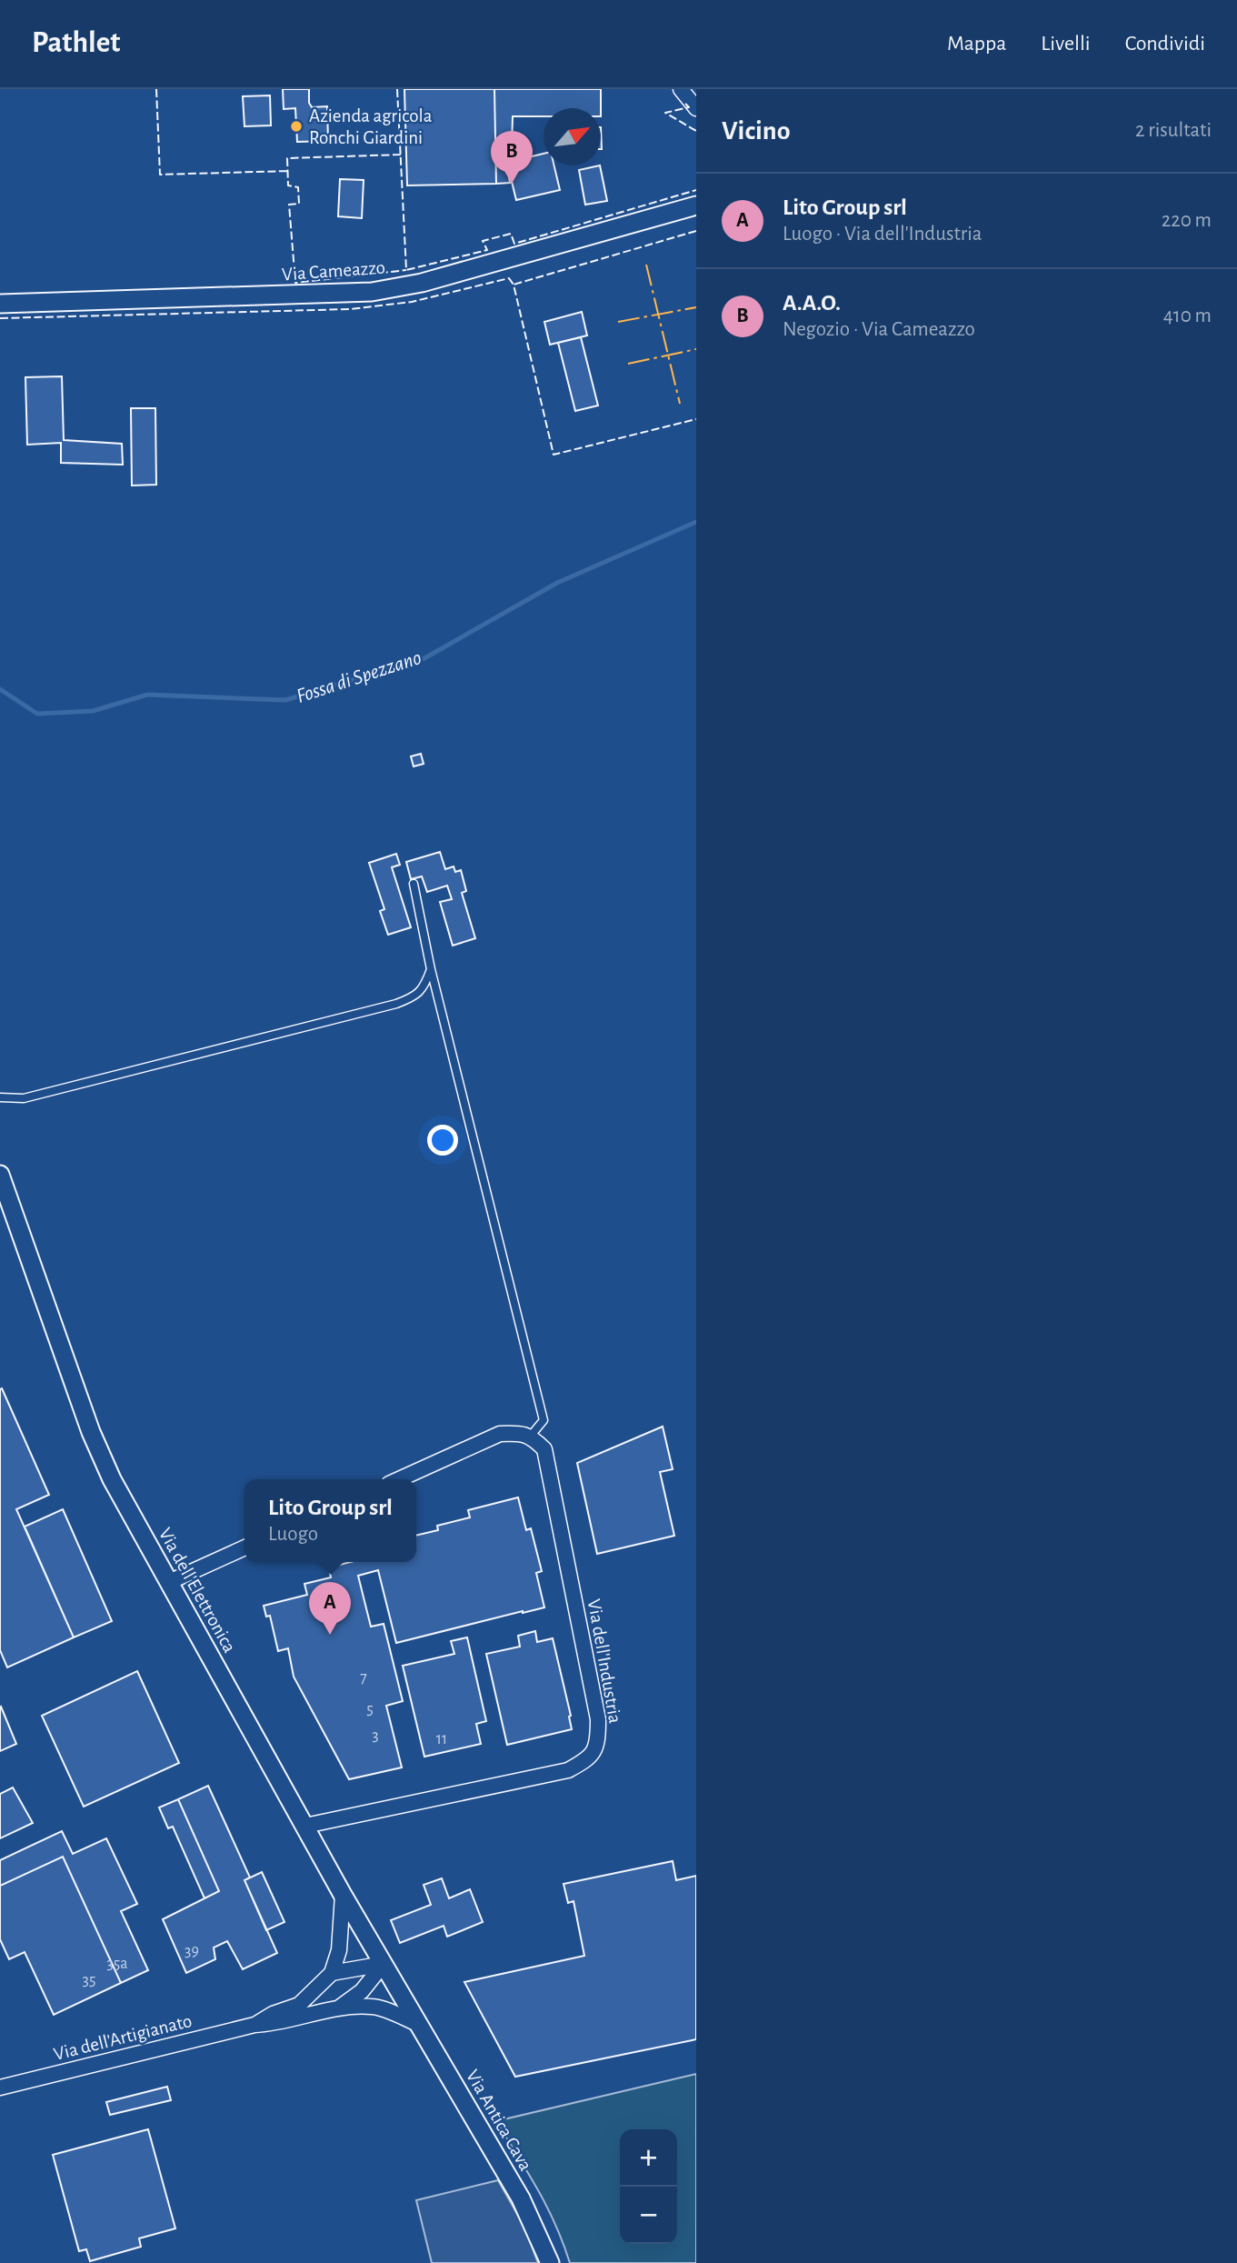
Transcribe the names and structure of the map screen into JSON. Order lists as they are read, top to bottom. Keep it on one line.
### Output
{"streets":{"street":["Via Cameazzo","Via dell'Elettronica","Via dell'Industria","Via dell'Artigianato","Via Antica Cava"]},"crossings":[["Via dell'Elettronica","Via dell'Industria"],["Via dell'Elettronica","Via dell'Artigianato"],["Via dell'Elettronica","Via Antica Cava"],["Via dell'Artigianato","Via Antica Cava"]],"water":["Fossa di Spezzano"],"places":["Azienda agricola Ronchi Giardini"],"house_numbers":["7","5","3","11","39","35a","35"],"north":"top right","page":{"header":"Pathlet","nav":["Mappa","Livelli","Condividi"],"heading":["Vicino","2 risultati"],"pins":["B","A"],"list":[{"mark":"A","name":"Lito Group srl","note":"Luogo · Via dell'Industria","value":"220 m"},{"mark":"B","name":"A.A.O.","note":"Negozio · Via Cameazzo","value":"410 m"}],"popup":["Lito Group srl","Luogo"],"map_buttons":["+","−"]}}
